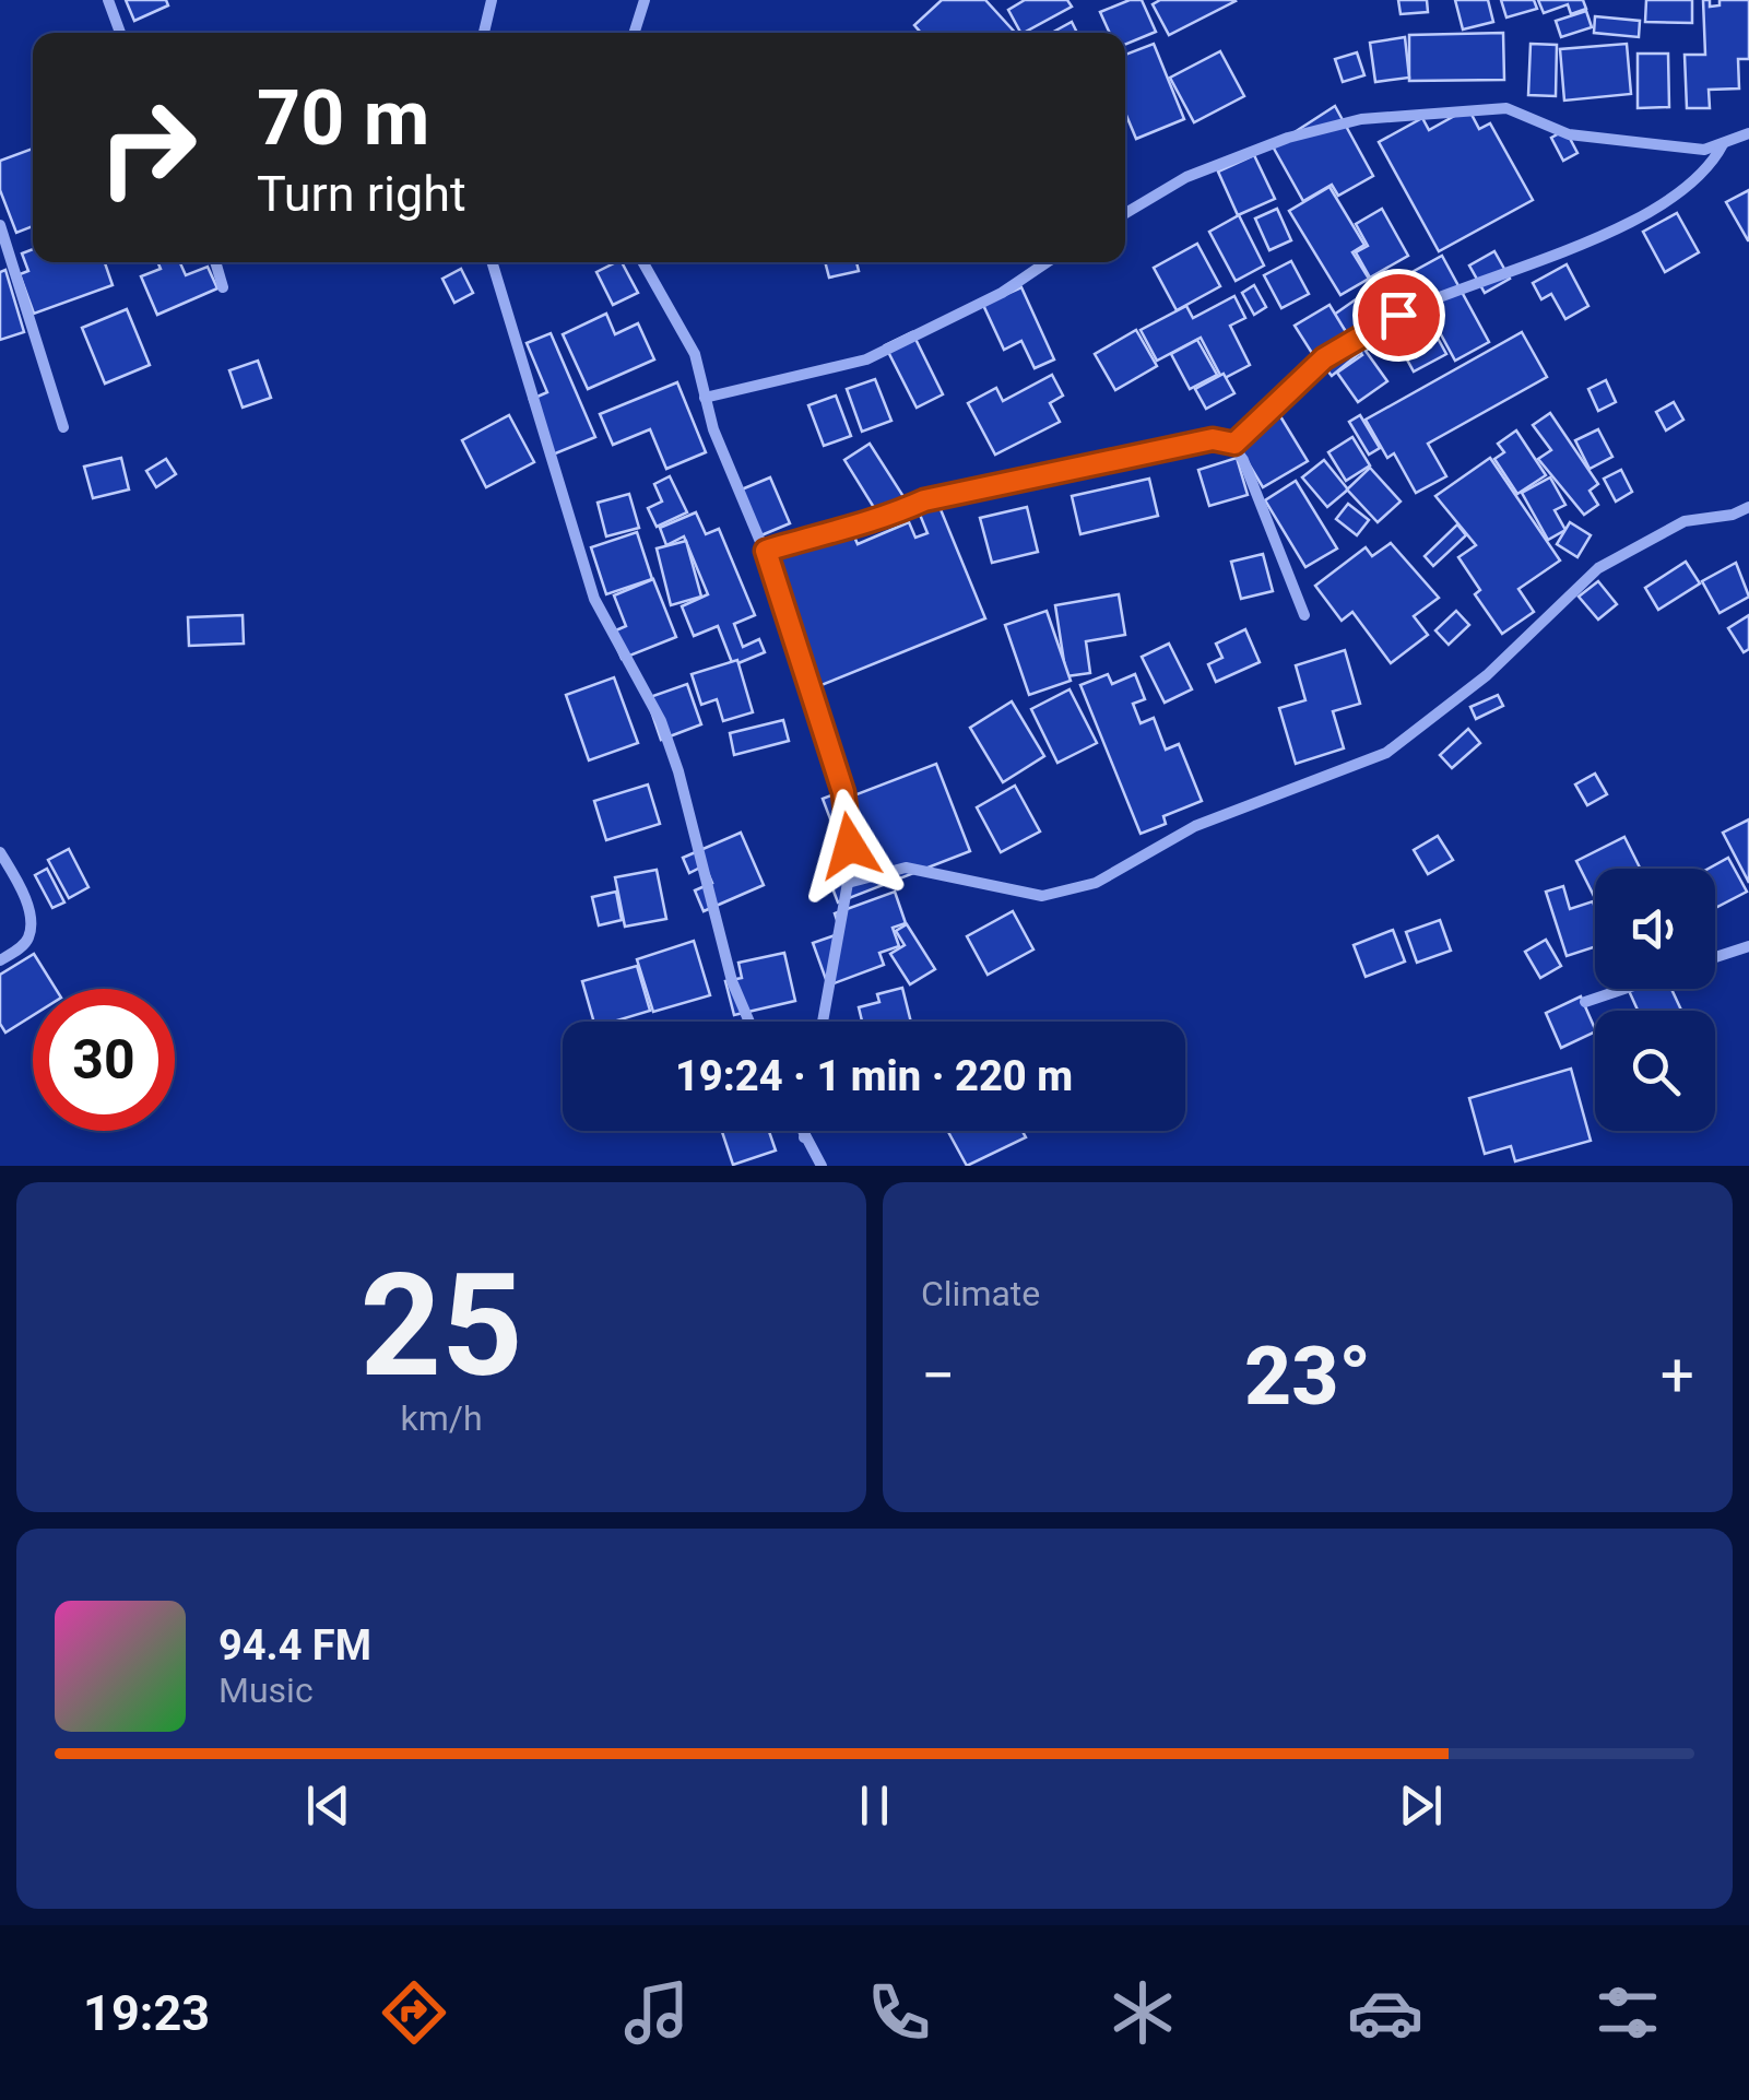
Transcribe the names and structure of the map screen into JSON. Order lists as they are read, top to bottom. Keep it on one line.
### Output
{"page":{"turn":["70 m","Turn right"],"limit":"30","trip":"19:24 · 1 min · 220 m","tile":[["25","km/h"],"Climate"],"heat":["−","23°","+"],"song":["94.4 FM","Music"],"tabs":"19:23"}}
